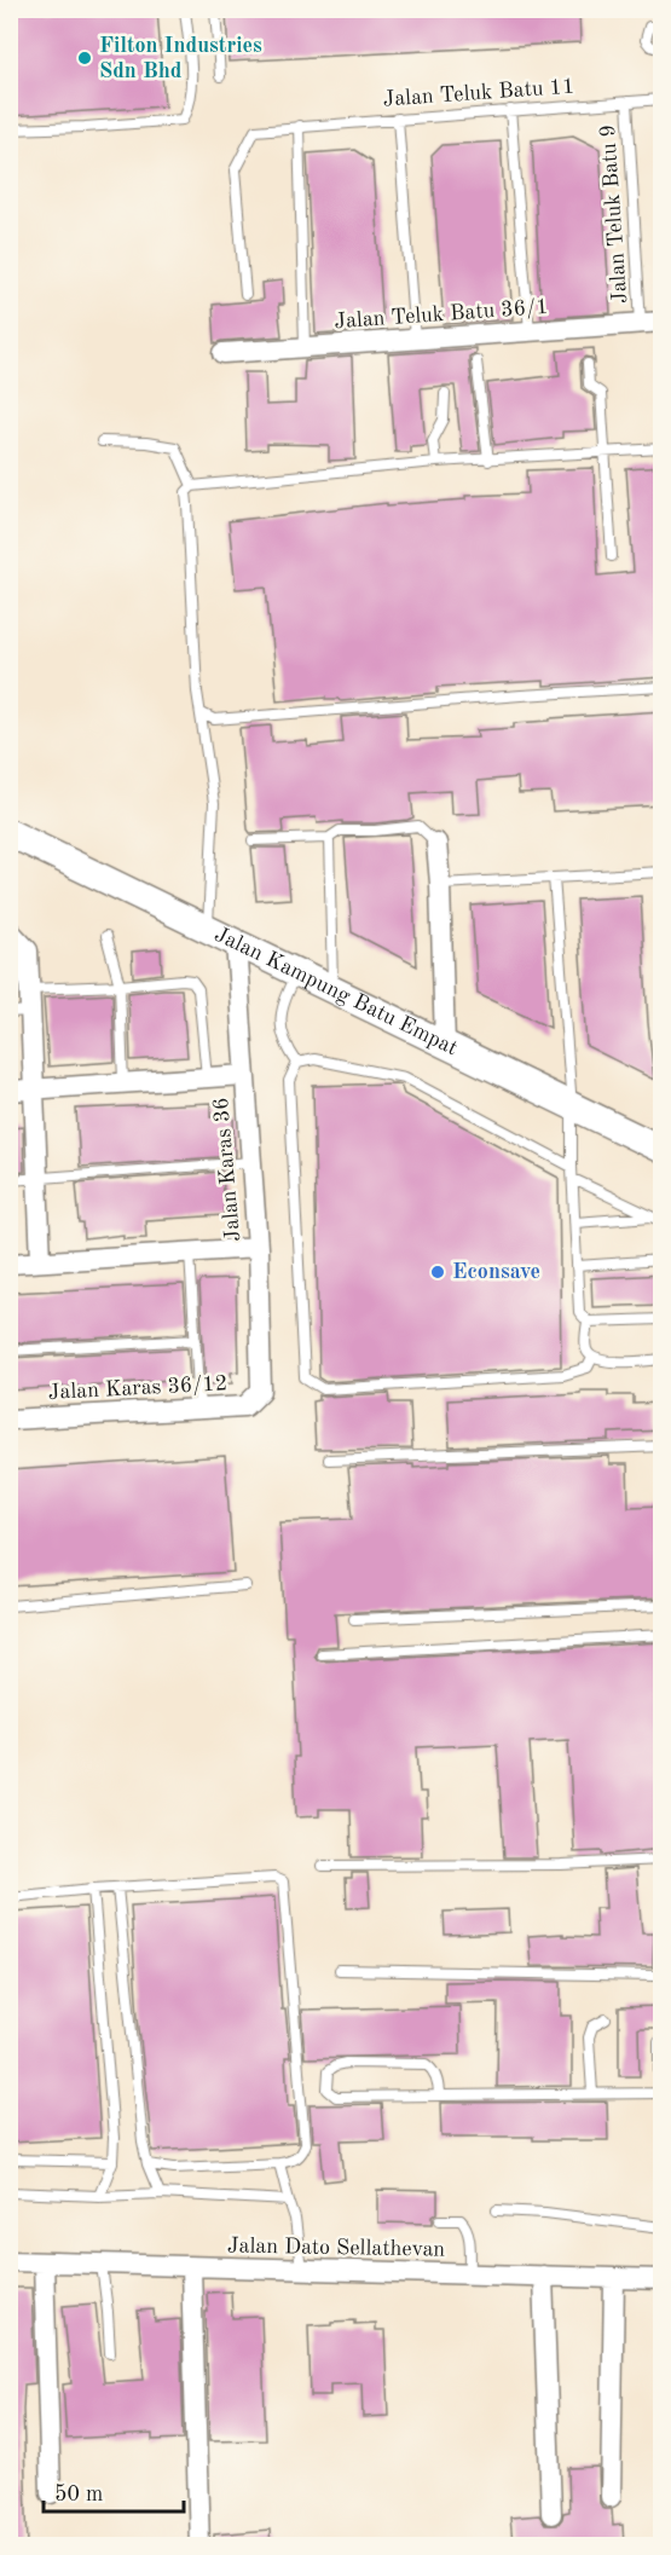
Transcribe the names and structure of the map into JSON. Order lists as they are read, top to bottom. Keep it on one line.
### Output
{"streets":{"main road":["Jalan Kampung Batu Empat"],"street":["Jalan Teluk Batu 36/1","Jalan Karas 36","Jalan Karas 36/12","Jalan Dato Sellathevan"],"lane":["Jalan Teluk Batu 11","Jalan Teluk Batu 9"]},"crossings":[["Jalan Teluk Batu 11","Jalan Teluk Batu 9"],["Jalan Teluk Batu 9","Jalan Teluk Batu 36/1"],["Jalan Kampung Batu Empat","Jalan Karas 36"],["Jalan Karas 36","Jalan Karas 36/12"]],"places":["Filton Industries Sdn Bhd","Econsave"],"scale_bar":"50 m"}
